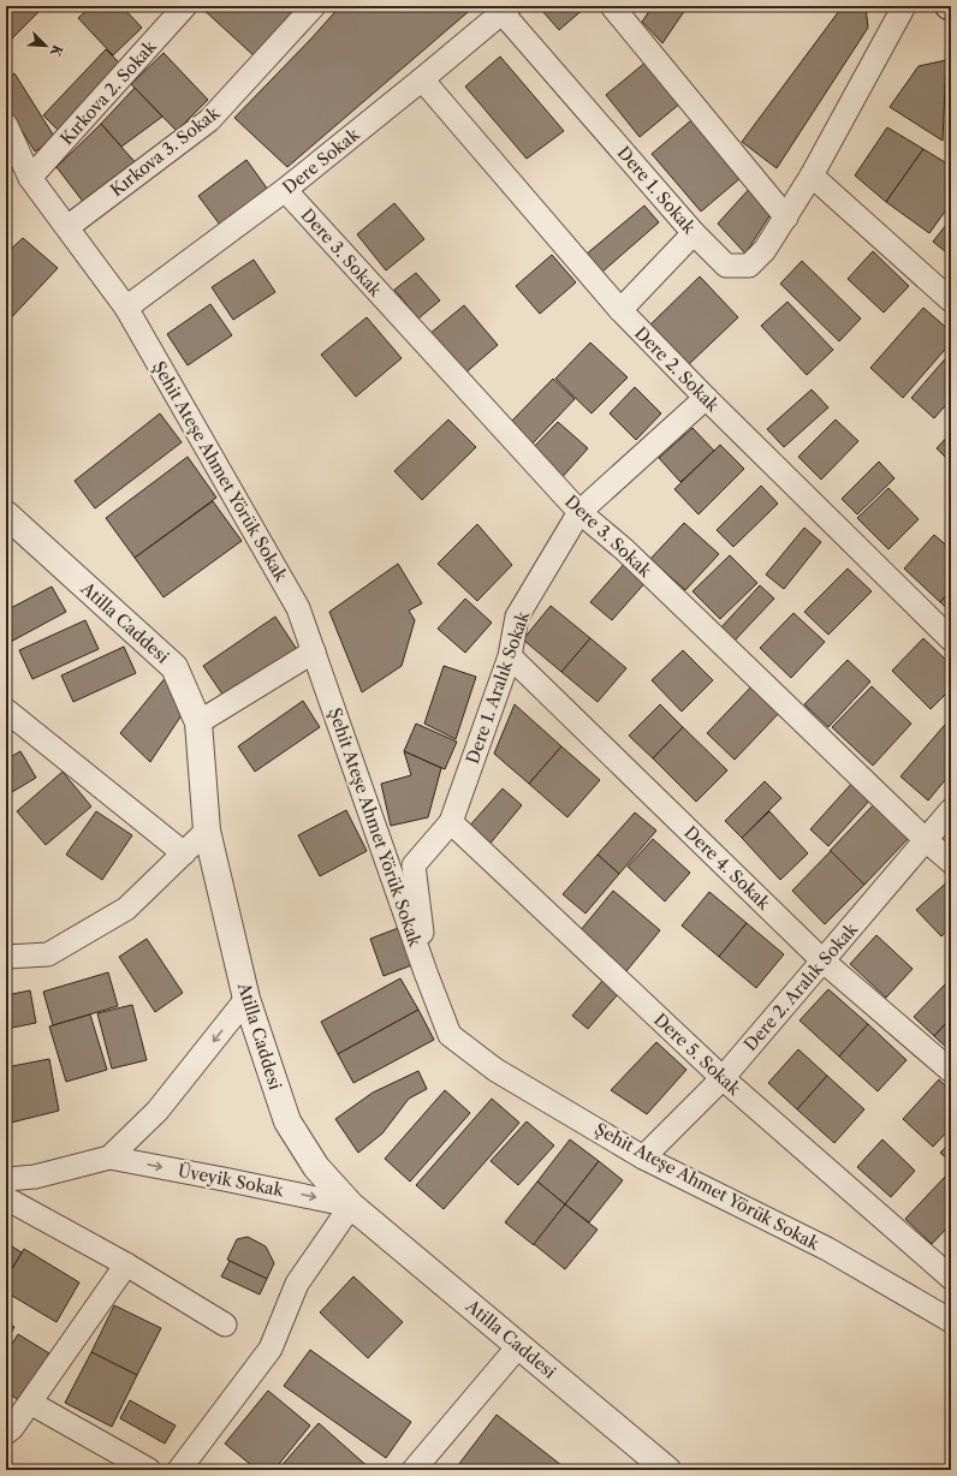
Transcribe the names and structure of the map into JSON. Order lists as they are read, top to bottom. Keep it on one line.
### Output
{"streets":{"street":["Kırkova 2. Sokak","Kırkova 3. Sokak","Dere Sokak","Dere 1. Sokak","Dere 3. Sokak","Dere 2. Sokak","Şehit Ateşe Ahmet Yörük Sokak","Atilla Caddesi","Dere 1. Aralık Sokak","Dere 4. Sokak","Dere 2. Aralık Sokak","Dere 5. Sokak","Üveyik Sokak"]},"crossings":[["Kırkova 2. Sokak","Şehit Ateşe Ahmet Yörük Sokak"],["Kırkova 3. Sokak","Şehit Ateşe Ahmet Yörük Sokak"],["Dere Sokak","Dere 1. Sokak"],["Dere Sokak","Dere 3. Sokak"],["Dere Sokak","Dere 2. Sokak"],["Dere Sokak","Şehit Ateşe Ahmet Yörük Sokak"],["Dere 3. Sokak","Dere 1. Aralık Sokak"],["Dere 3. Sokak","Dere 2. Aralık Sokak"],["Dere 2. Sokak","Dere 1. Aralık Sokak"],["Şehit Ateşe Ahmet Yörük Sokak","Dere 1. Aralık Sokak"],["Şehit Ateşe Ahmet Yörük Sokak","Dere 2. Aralık Sokak"],["Atilla Caddesi","Üveyik Sokak"],["Dere 1. Aralık Sokak","Dere 4. Sokak"],["Dere 1. Aralık Sokak","Dere 5. Sokak"],["Dere 4. Sokak","Dere 2. Aralık Sokak"],["Dere 2. Aralık Sokak","Dere 5. Sokak"]],"north":"bottom right"}
